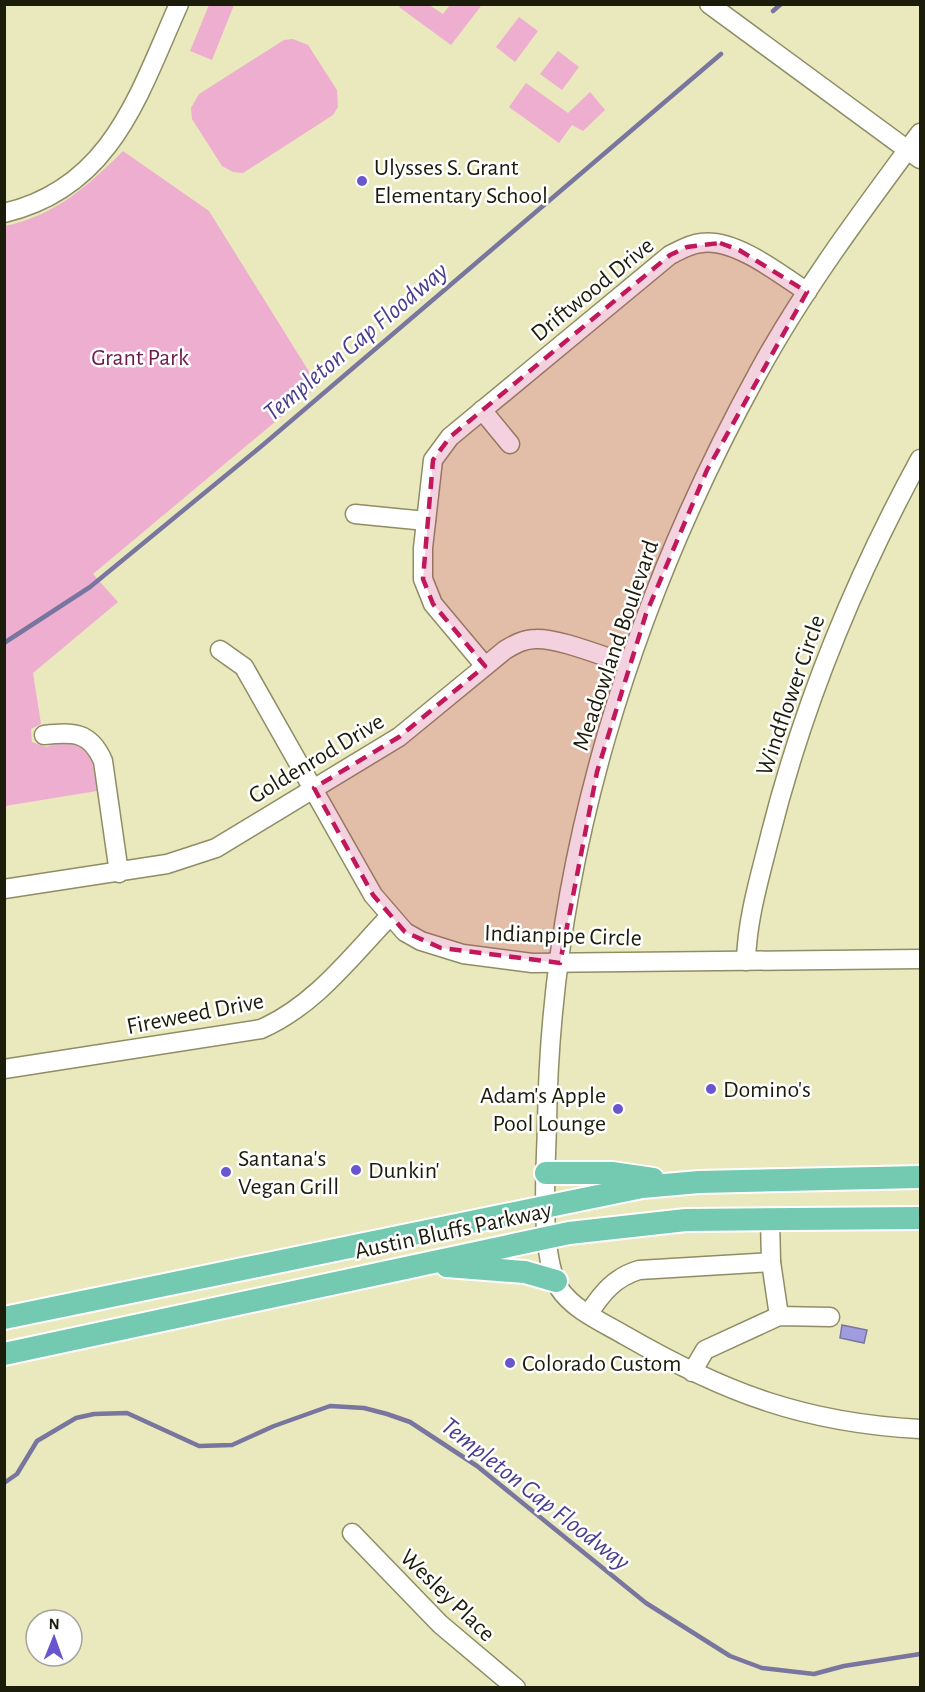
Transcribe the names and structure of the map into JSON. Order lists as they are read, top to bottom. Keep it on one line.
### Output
{"streets":{"main road":["Austin Bluffs Parkway"],"street":["Driftwood Drive","Meadowland Boulevard","Windflower Circle","Goldenrod Drive","Indianpipe Circle","Fireweed Drive","Wesley Place"]},"crossings":[["Driftwood Drive","Meadowland Boulevard"],["Driftwood Drive","Goldenrod Drive"],["Meadowland Boulevard","Goldenrod Drive"],["Meadowland Boulevard","Indianpipe Circle"],["Meadowland Boulevard","Austin Bluffs Parkway"],["Windflower Circle","Indianpipe Circle"],["Goldenrod Drive","Indianpipe Circle"],["Indianpipe Circle","Fireweed Drive"]],"water":["Templeton Gap Floodway"],"parks":["Grant Park"],"places":["Ulysses S. Grant Elementary School","Domino's","Adam's Apple Pool Lounge","Dunkin'","Santana's Vegan Grill","Colorado Custom"],"north":"top"}
